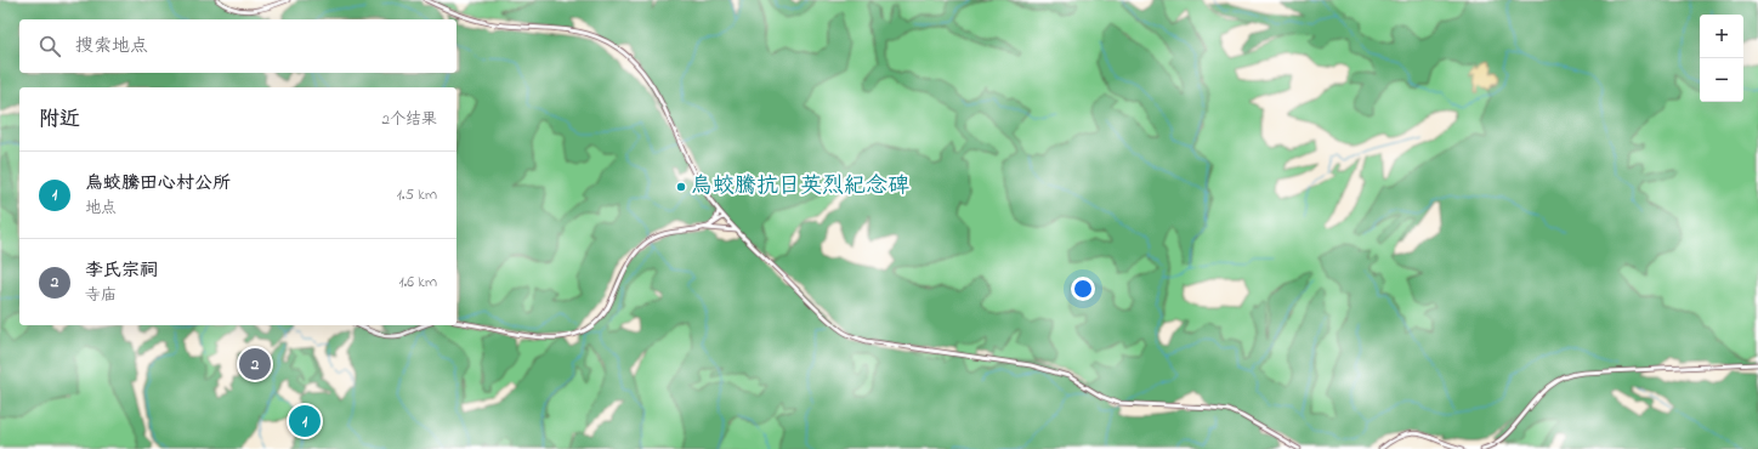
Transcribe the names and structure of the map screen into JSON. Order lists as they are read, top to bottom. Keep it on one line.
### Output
{"places":["烏蛟騰抗日英烈紀念碑"],"page":{"map_buttons":["+","−"],"search":"搜索地点","heading":["附近","2个结果"],"list":[{"mark":"1","name":"烏蛟騰田心村公所","note":"地点","value":"1.5 km"},{"mark":"2","name":"李氏宗祠","note":"寺庙","value":"1.6 km"}],"pins":["2","1"]}}
